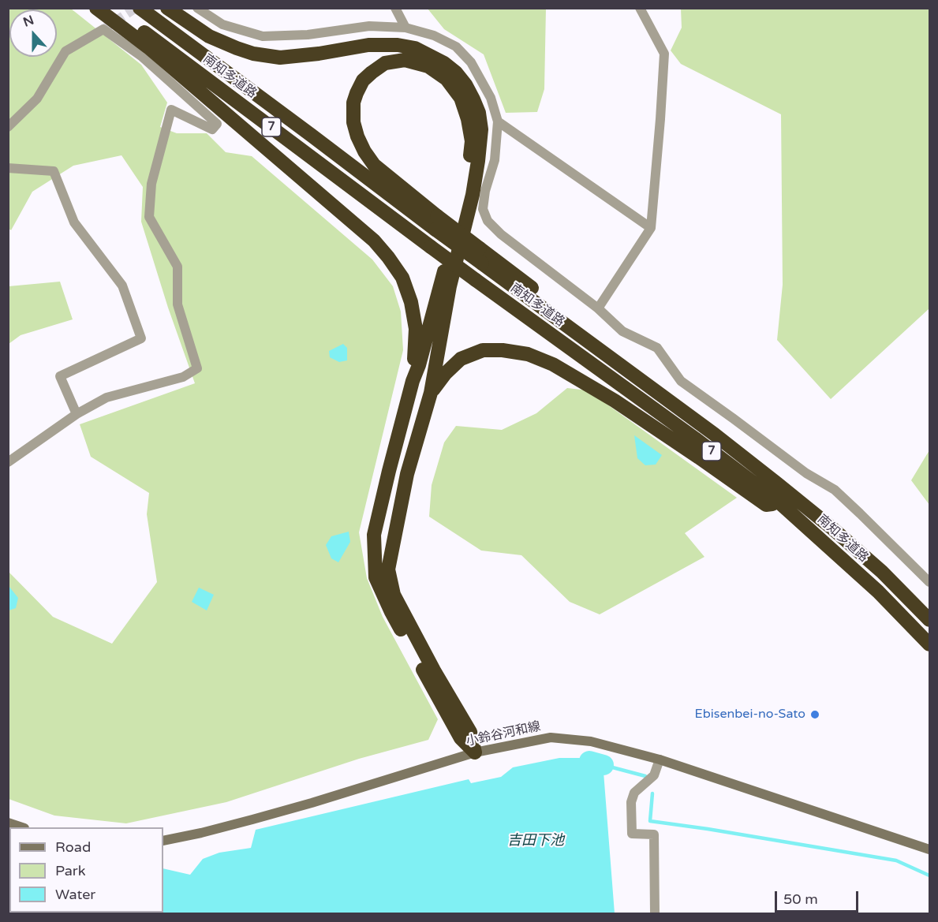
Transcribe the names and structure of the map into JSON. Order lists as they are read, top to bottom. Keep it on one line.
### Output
{"streets":{"highway":["南知多道路","7"],"main road":["小鈴谷河和線"]},"water":["吉田下池"],"places":["Ebisenbei-no-Sato"],"legend":["Road","Park","Water"],"scale_bar":"50 m","north":"top"}
